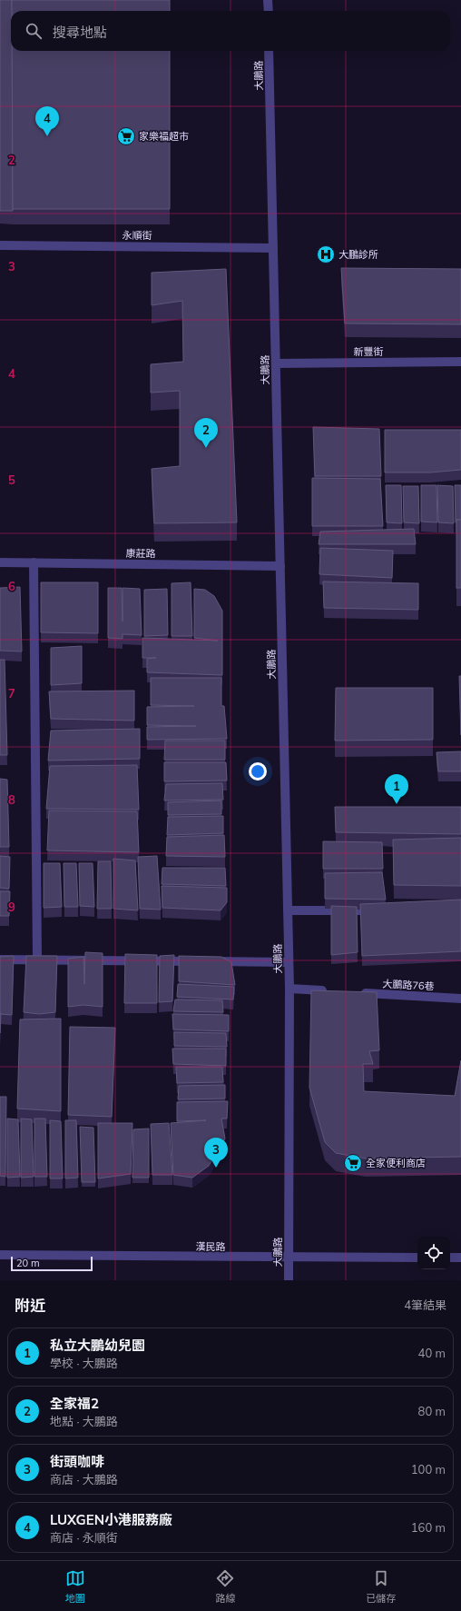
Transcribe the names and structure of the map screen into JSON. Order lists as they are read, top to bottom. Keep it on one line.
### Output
{"streets":{"street":["大鵬路","永順街","新豐街","康莊路","大鵬路76巷","漢民路"]},"crossings":[["大鵬路","永順街"],["大鵬路","新豐街"],["大鵬路","康莊路"],["大鵬路","漢民路"]],"places":{"supermarket":["家樂福超市","全家便利商店"],"hospital":["大鵬診所"]},"scale_bar":"20 m","page":{"search":"搜尋地點","pins":["4","2","1","3"],"scale":"20 m","heading":["附近","4筆結果"],"list":[{"mark":"1","name":"私立大鵬幼兒園","note":"學校 · 大鵬路","value":"40 m"},{"mark":"2","name":"全家福2","note":"地點 · 大鵬路","value":"80 m"},{"mark":"3","name":"街頭咖啡","note":"商店 · 大鵬路","value":"100 m"},{"mark":"4","name":"LUXGEN小港服務廠","note":"商店 · 永順街","value":"160 m"}],"nav":["地圖","路線","已儲存"]},"grid":{"rows":["2","3","4","5","6","7","8","9"]}}
